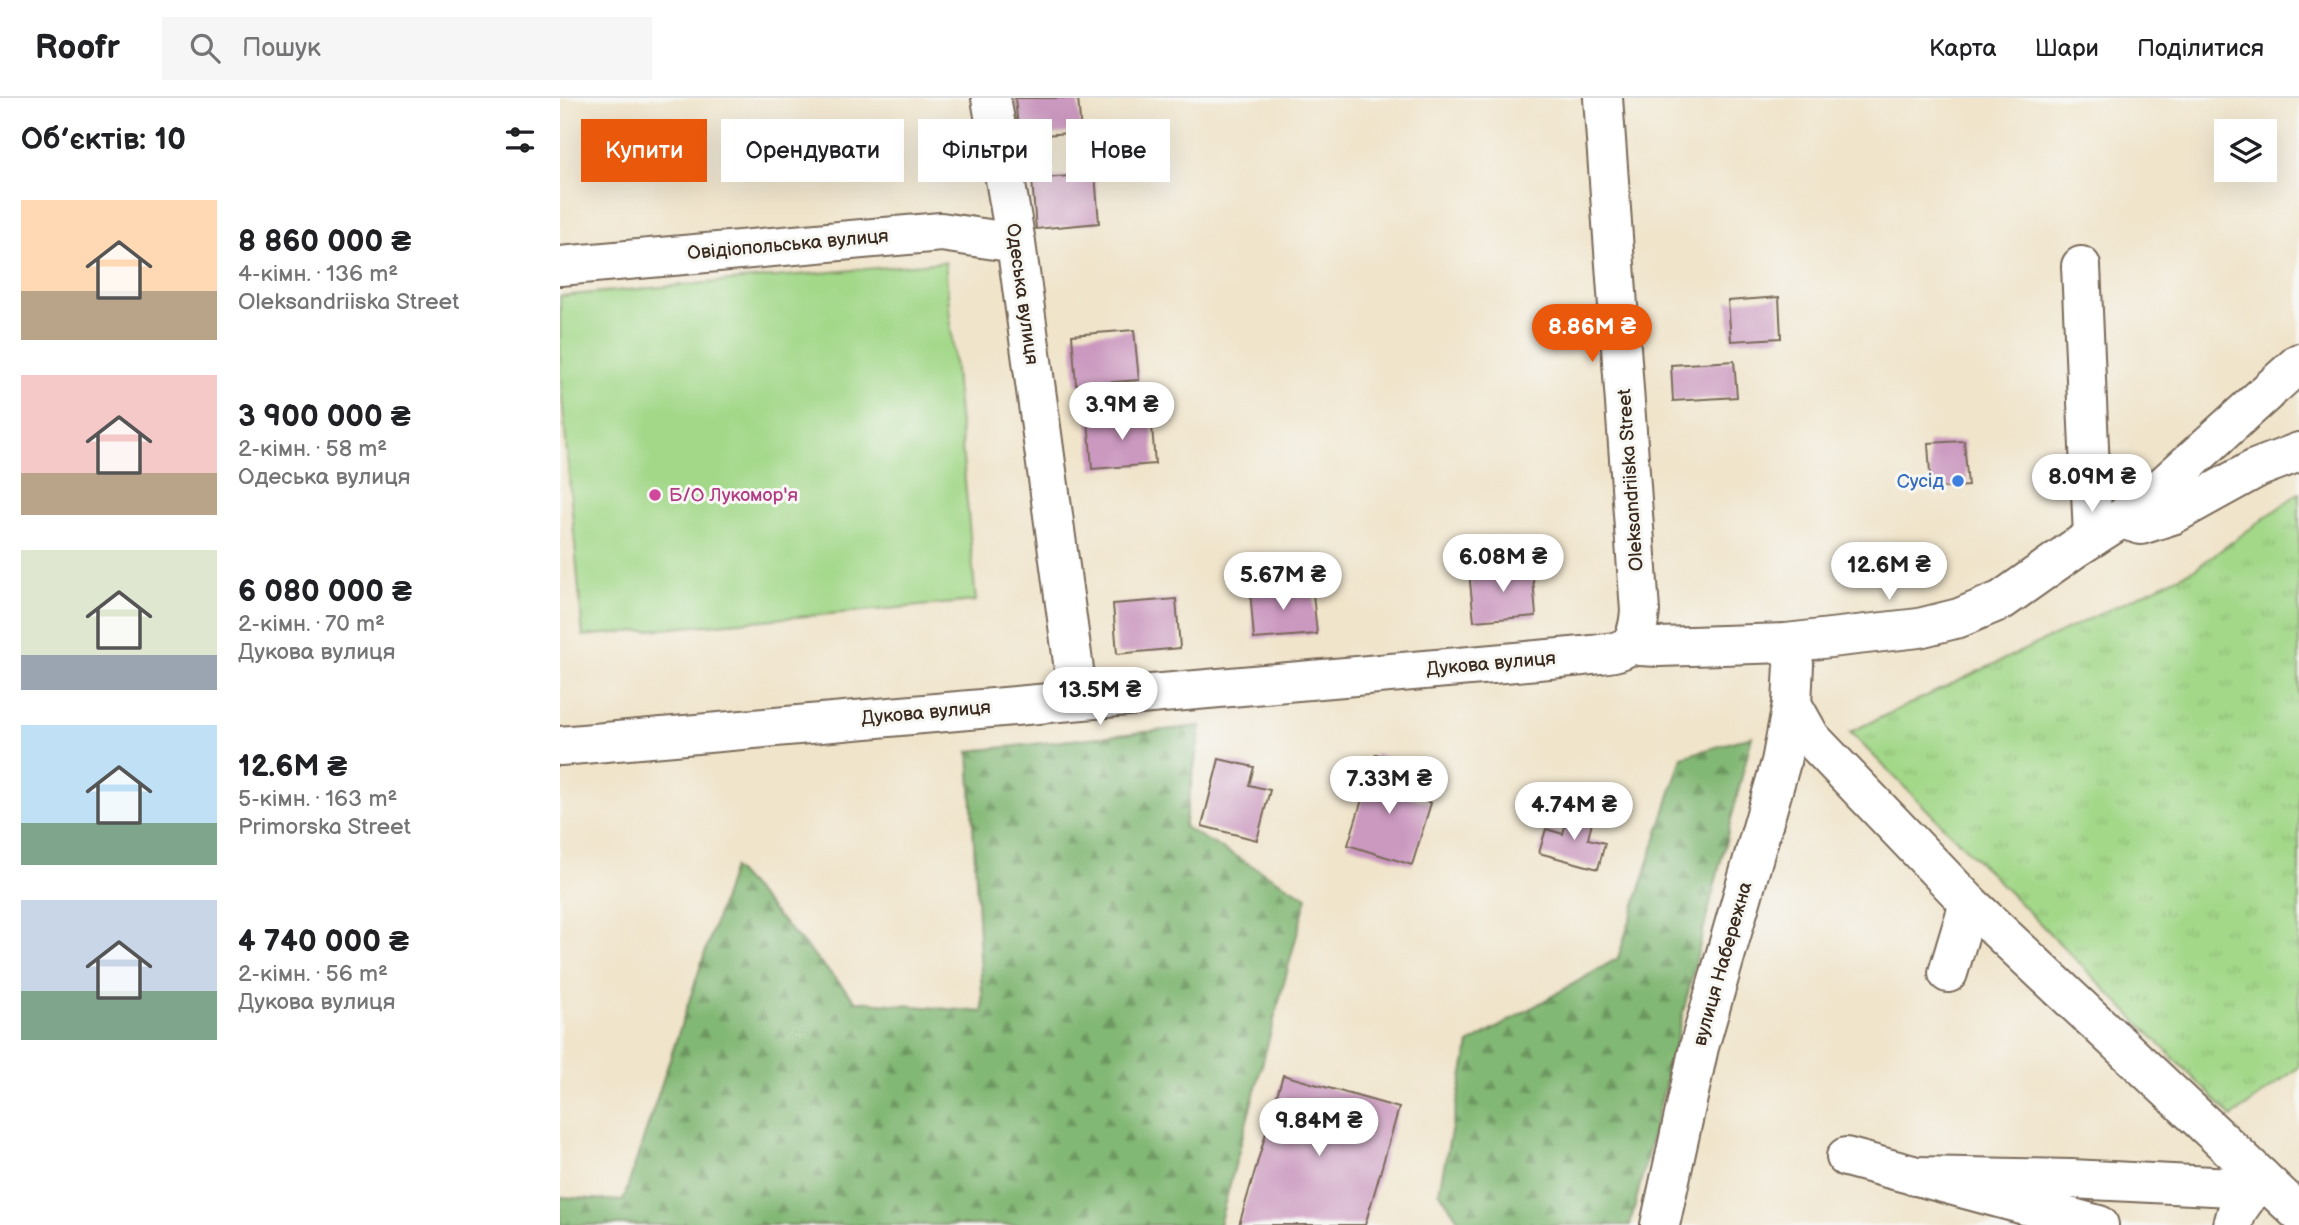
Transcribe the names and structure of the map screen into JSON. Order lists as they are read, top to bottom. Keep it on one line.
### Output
{"streets":{"street":["Овідіопольська вулиця","Одеська вулиця","Oleksandriiska Street","Дукова вулиця","вулиця Набережна"]},"crossings":[["Овідіопольська вулиця","Одеська вулиця"],["Одеська вулиця","Дукова вулиця"],["Oleksandriiska Street","Дукова вулиця"],["Дукова вулиця","вулиця Набережна"]],"places":["Сусід","Б/О Лукомор'я"],"page":{"header":"Roofr","search":"Пошук","nav":["Карта","Шари","Поділитися"],"heading":"Об’єктів: 10","chip":["Купити","Орендувати","Фільтри","Нове"],"list":[{"name":"8 860 000 ₴","note":"4-кімн. · 136 m² · Oleksandriiska Street"},{"name":"3 900 000 ₴","note":"2-кімн. · 58 m² · Одеська вулиця"},{"name":"6 080 000 ₴","note":"2-кімн. · 70 m² · Дукова вулиця"},{"name":"12.6M ₴","note":"5-кімн. · 163 m² · Primorska Street"},{"name":"4 740 000 ₴","note":"2-кімн. · 56 m² · Дукова вулиця"}],"price":["8.86M ₴","3.9M ₴","8.09M ₴","6.08M ₴","12.6M ₴","5.67M ₴","13.5M ₴","7.33M ₴","4.74M ₴","9.84M ₴"]}}
